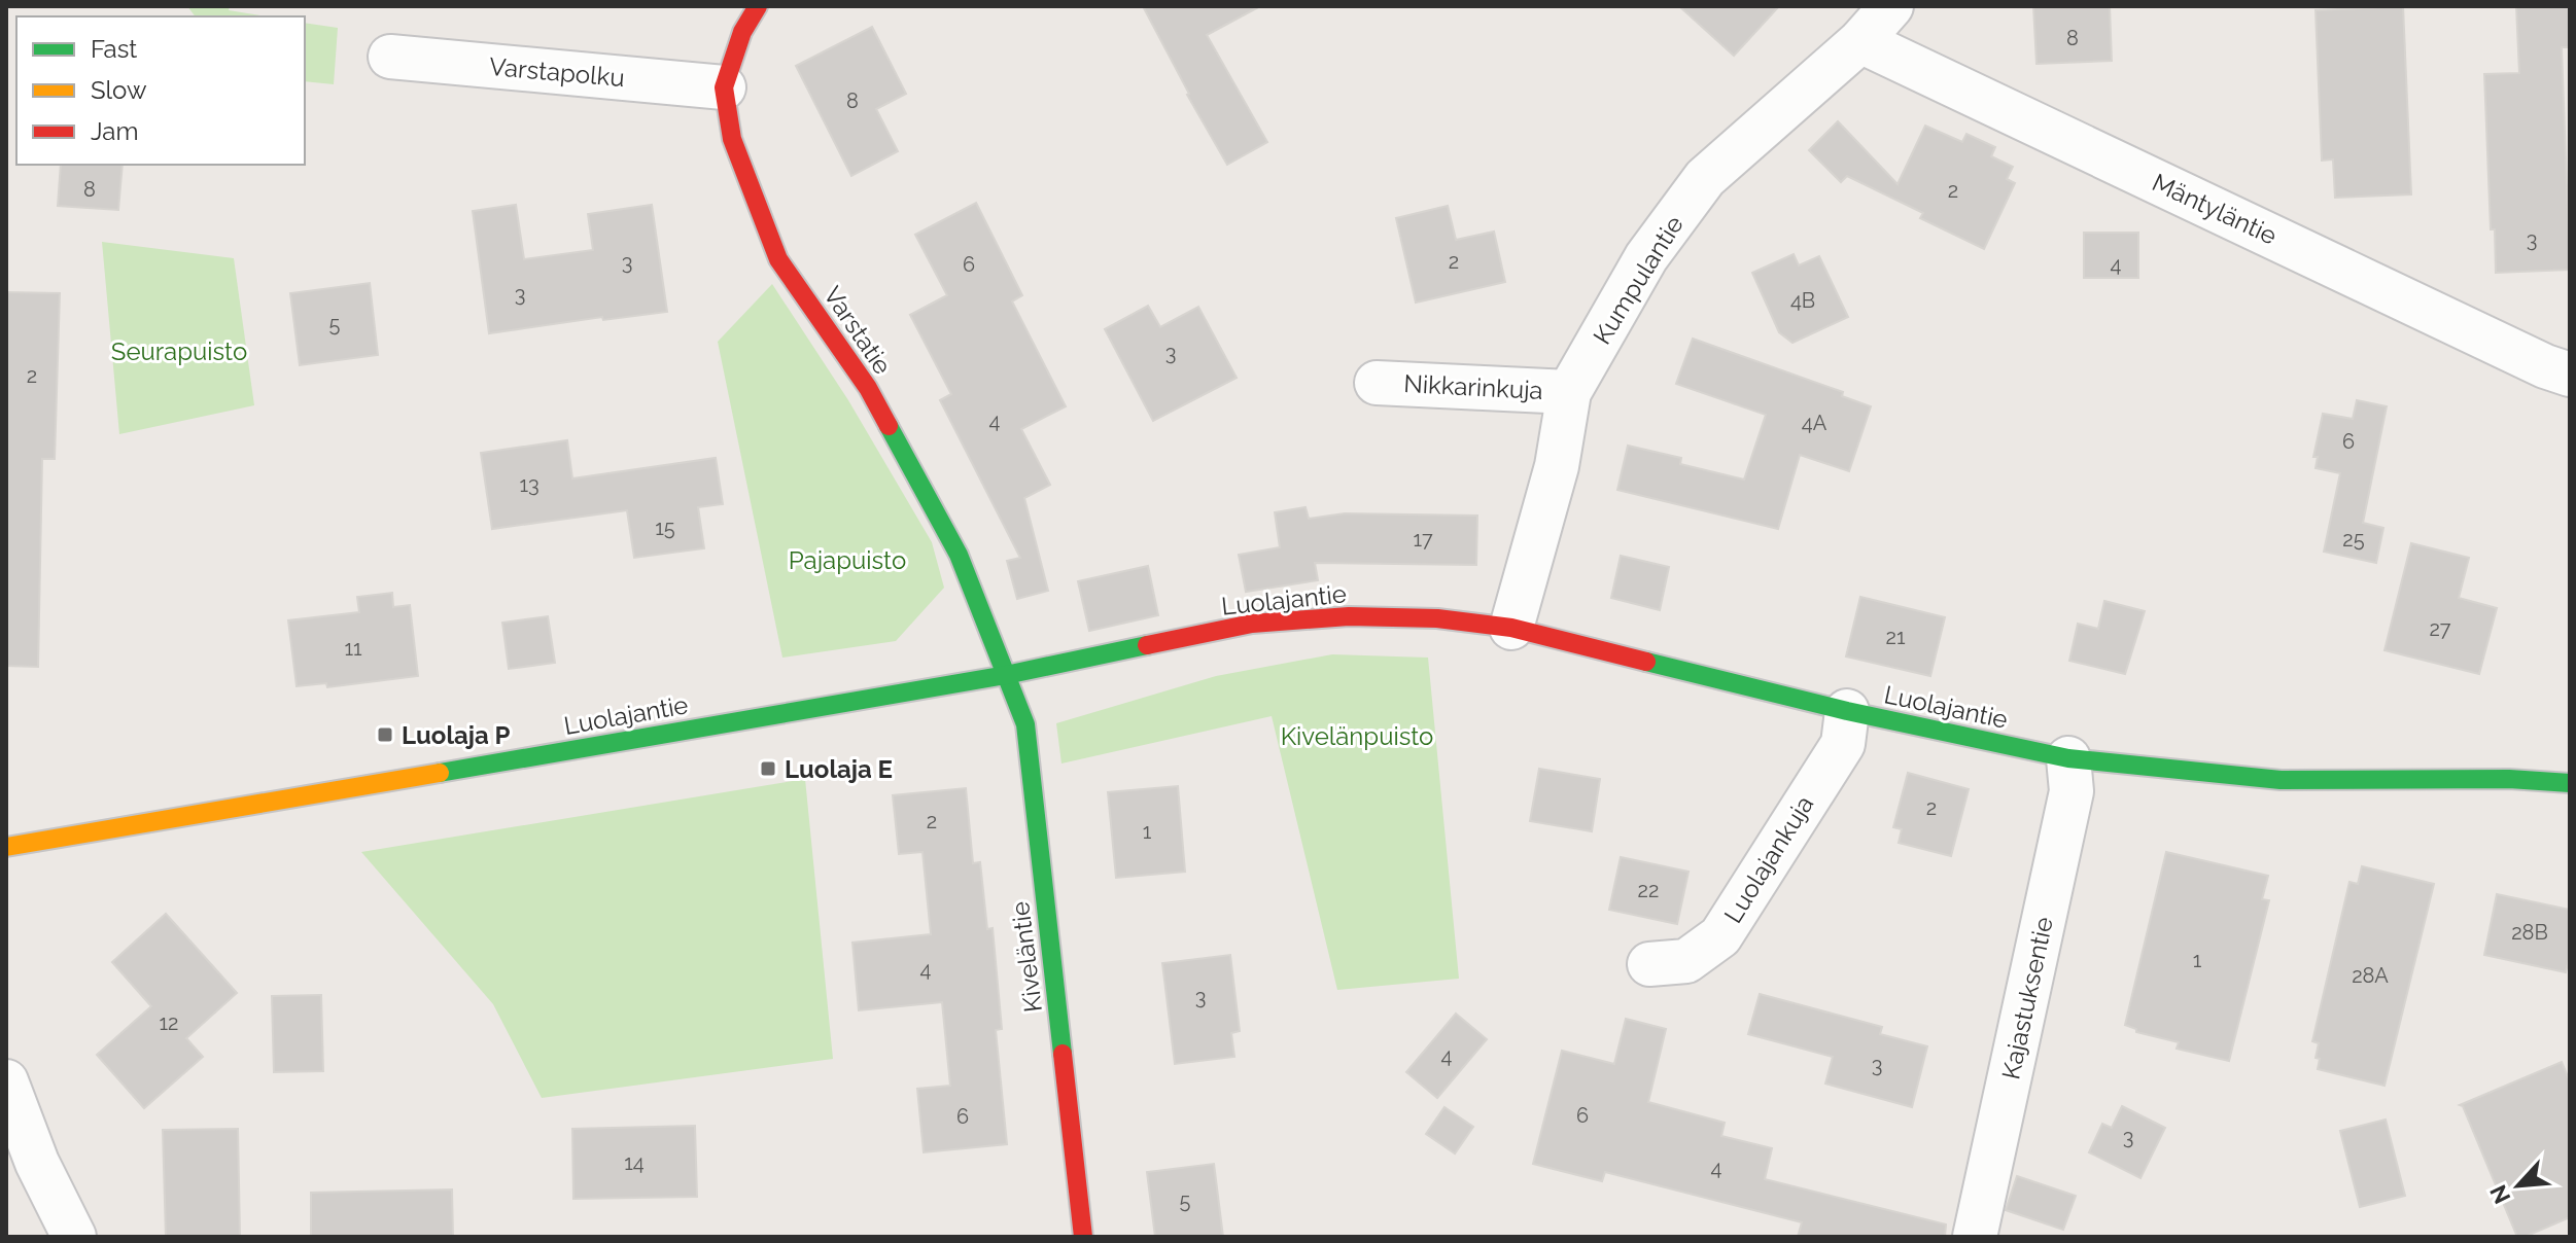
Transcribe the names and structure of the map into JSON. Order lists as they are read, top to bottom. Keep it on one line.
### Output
{"streets":{"main road":["Varstatie","Luolajantie","Kiveläntie"],"street":["Varstapolku","Mäntyläntie","Kumpulantie","Nikkarinkuja","Luolajankuja","Kajastuksentie"]},"crossings":[["Varstapolku","Varstatie"],["Mäntyläntie","Kumpulantie"],["Kumpulantie","Nikkarinkuja"],["Kumpulantie","Luolajantie"],["Varstatie","Luolajantie"],["Varstatie","Kiveläntie"],["Luolajantie","Luolajankuja"],["Luolajantie","Kiveläntie"],["Luolajantie","Kajastuksentie"]],"parks":["Seurapuisto","Pajapuisto","Kivelänpuisto"],"places":{"transit":["Luolaja P","Luolaja E"]},"house_numbers":["8","8","8","2","3","2","3","6","4","3","4B","5","3","2","4","4A","6","13","15","17","25","27","21","11","2","2","1","22","28B","1","4","28A","3","12","4","3","6","6","3","14","4","5"],"legend":["Fast","Slow","Jam"],"north":"bottom left"}
